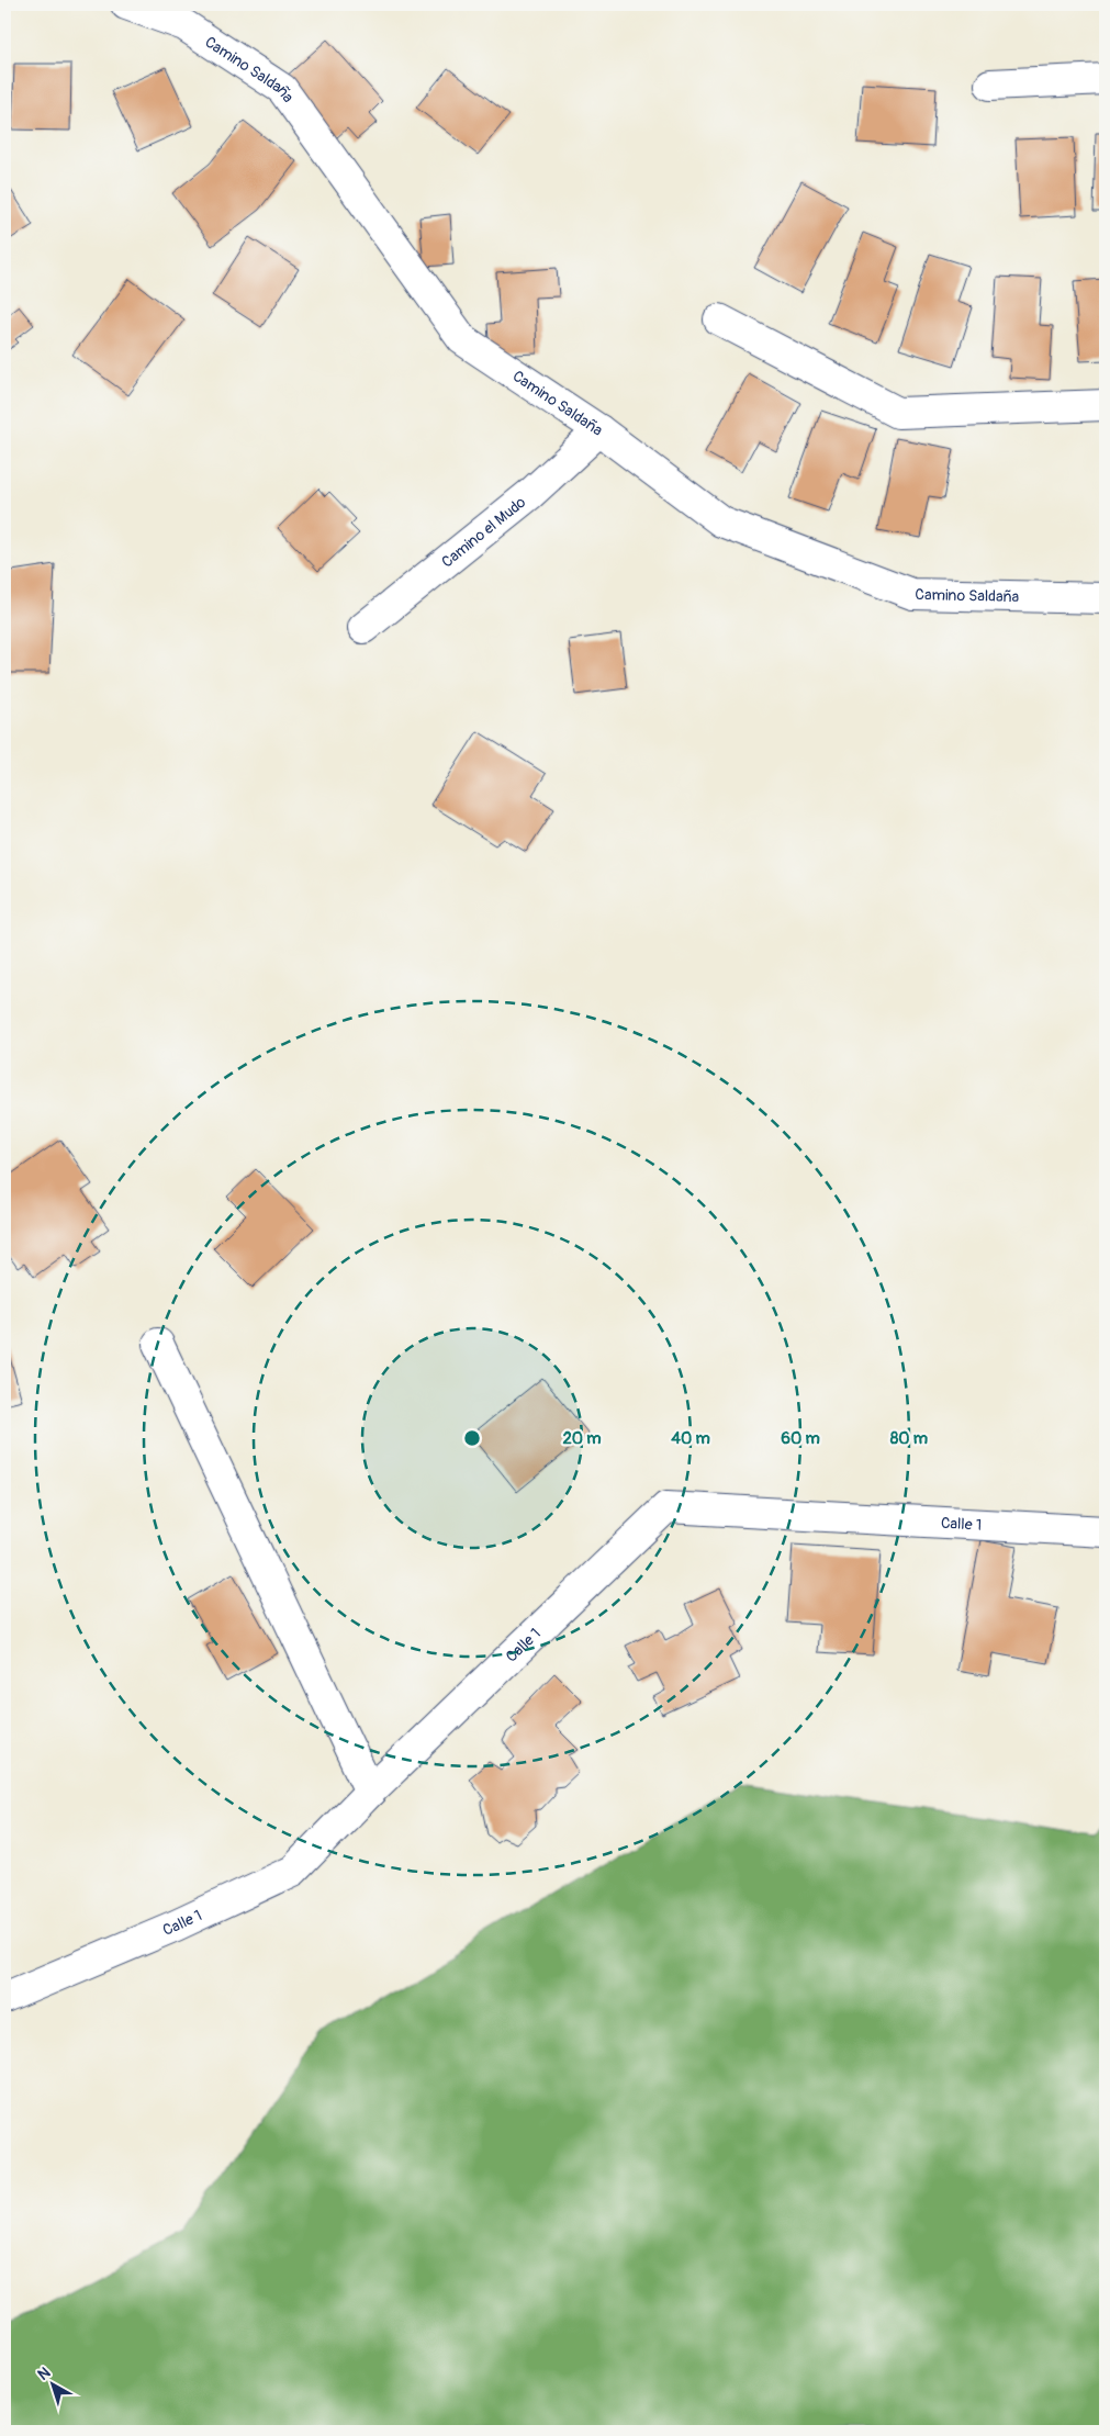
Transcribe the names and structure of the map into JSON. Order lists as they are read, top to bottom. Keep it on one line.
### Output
{"streets":{"street":["Camino Saldaña","Camino el Mudo","Calle 1"]},"crossings":[["Camino Saldaña","Camino el Mudo"]],"north":"top left","rings":["20 m","40 m","60 m","80 m"]}
